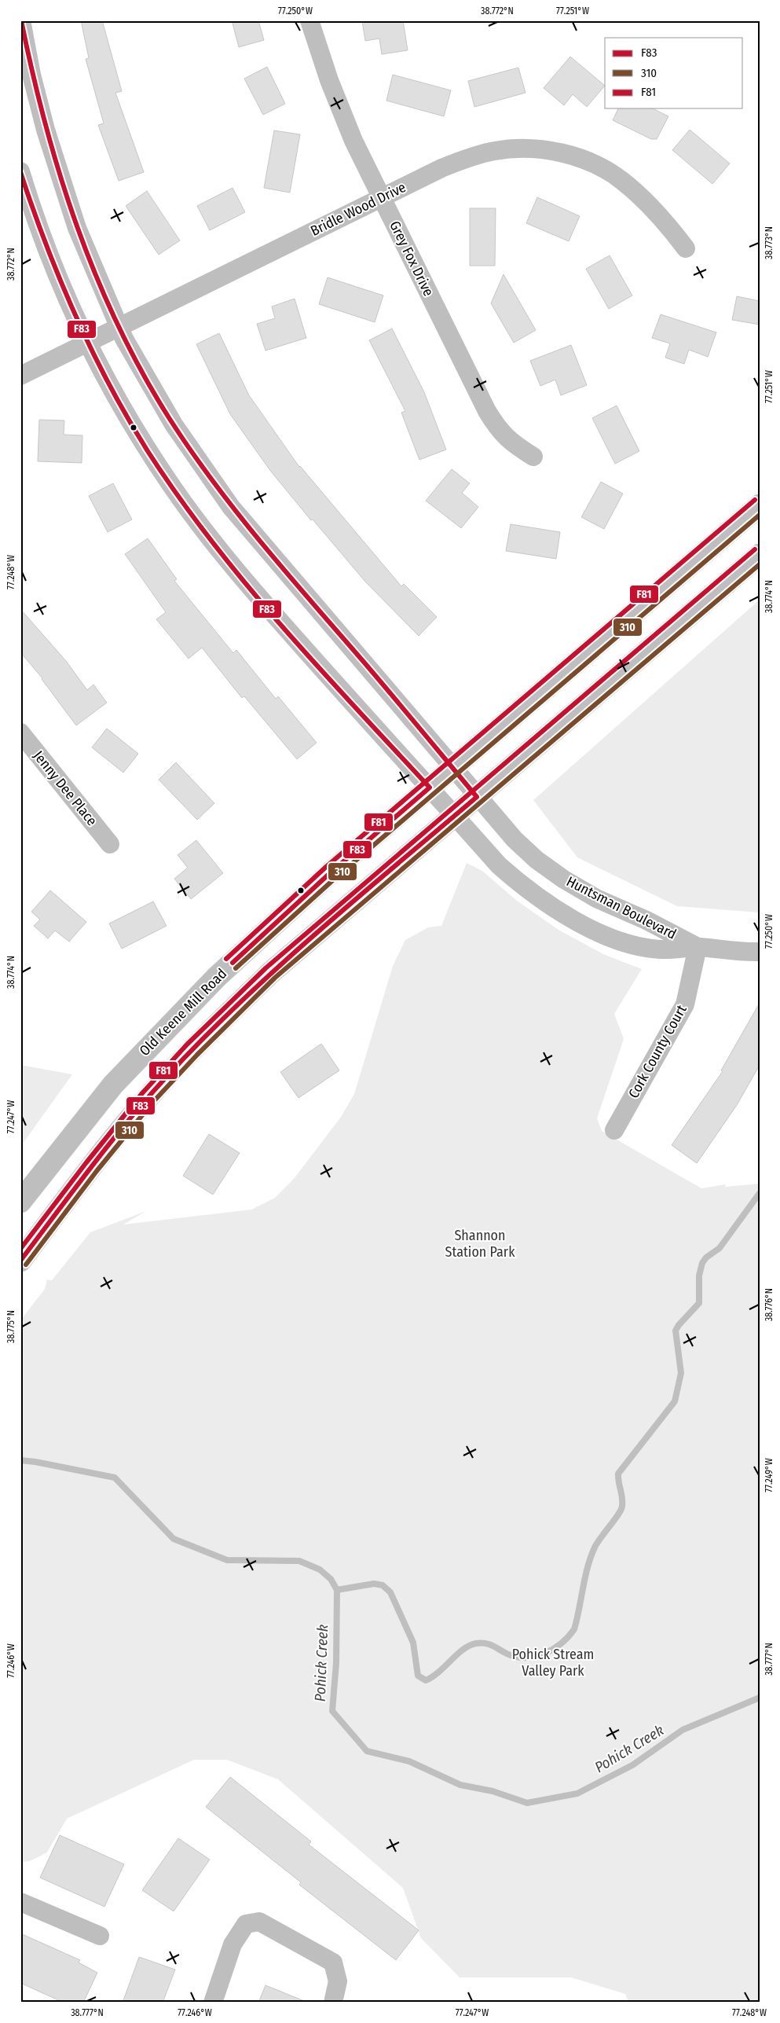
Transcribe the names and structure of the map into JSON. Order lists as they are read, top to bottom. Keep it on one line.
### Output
{"streets":{"main road":["Old Keene Mill Road"],"street":["Bridle Wood Drive","Grey Fox Drive","Jenny Dee Place","Huntsman Boulevard","Cork County Court"]},"crossings":[["Bridle Wood Drive","Grey Fox Drive"],["Bridle Wood Drive","Huntsman Boulevard"],["Huntsman Boulevard","Old Keene Mill Road"],["Huntsman Boulevard","Cork County Court"]],"water":["Pohick Creek"],"parks":["Shannon Station Park","Pohick Stream Valley Park"],"lines":["transit line F83","transit line F81","transit line 310"],"legend":["F83","310","F81"],"coordinates":["77.250°W","38.772°N","77.251°W","38.773°N","77.248°W","38.774°N","77.247°W","38.776°N","38.775°N","77.249°W","38.777°N","77.246°W"]}
